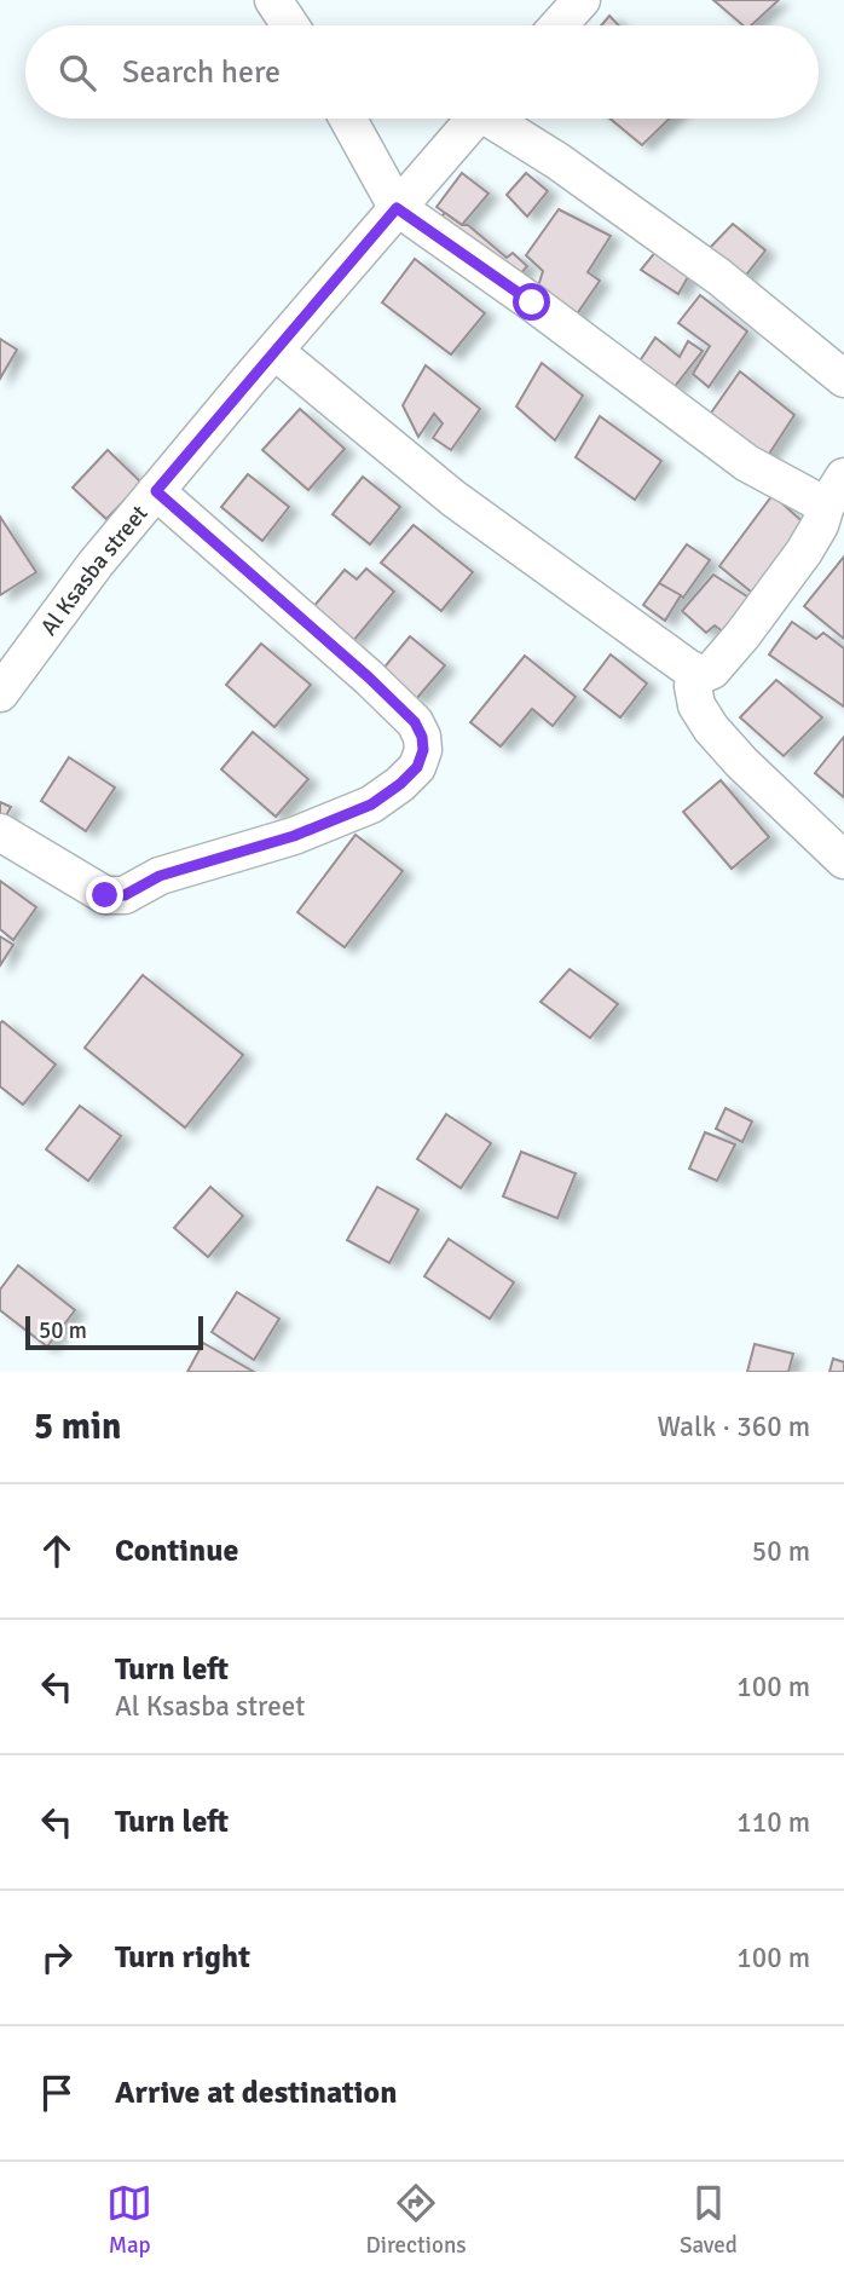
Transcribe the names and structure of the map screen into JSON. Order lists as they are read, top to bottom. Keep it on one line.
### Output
{"streets":{"street":["Al Ksasba street"]},"scale_bar":"50 m","page":{"search":"Search here","scale":"50 m","heading":["5 min","Walk · 360 m"],"list":[["Continue","50 m"],["Turn left","Al Ksasba street","100 m"],["Turn left","110 m"],["Turn right","100 m"],"Arrive at destination"],"nav":["Map","Directions","Saved"]}}
